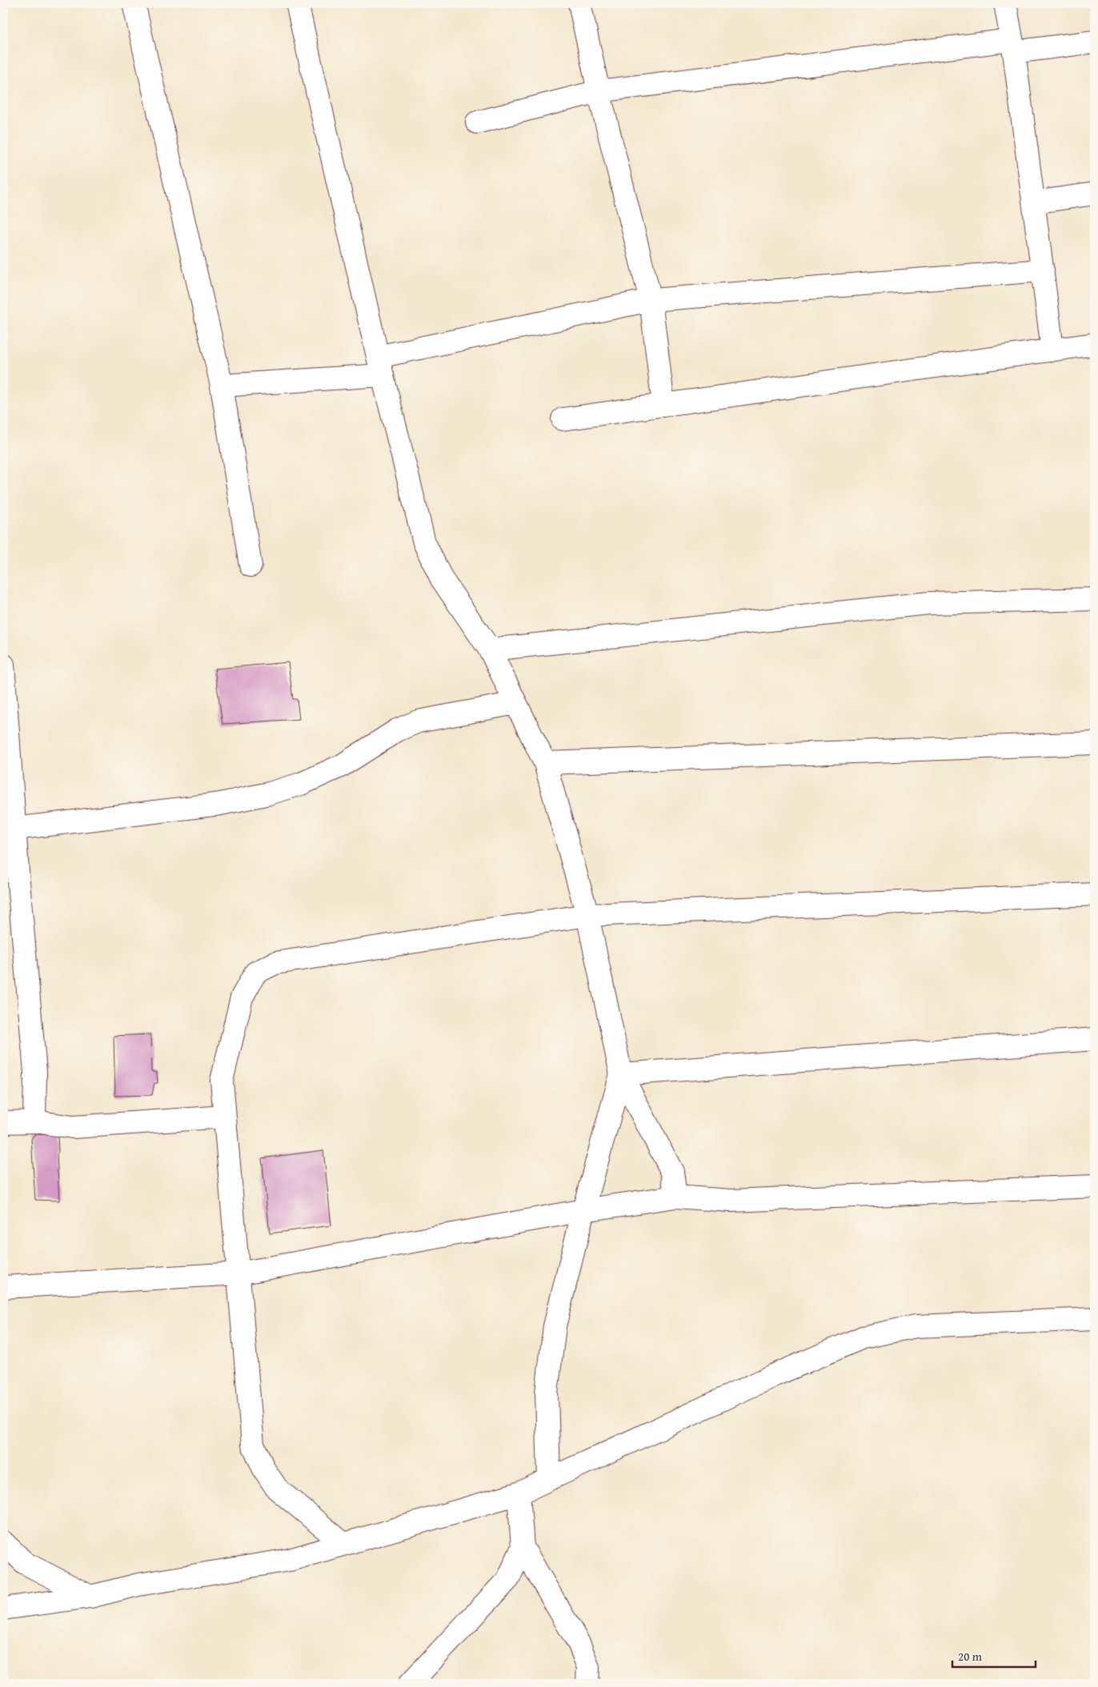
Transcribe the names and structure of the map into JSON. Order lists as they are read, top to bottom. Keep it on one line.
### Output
{"scale_bar":"20 m"}
